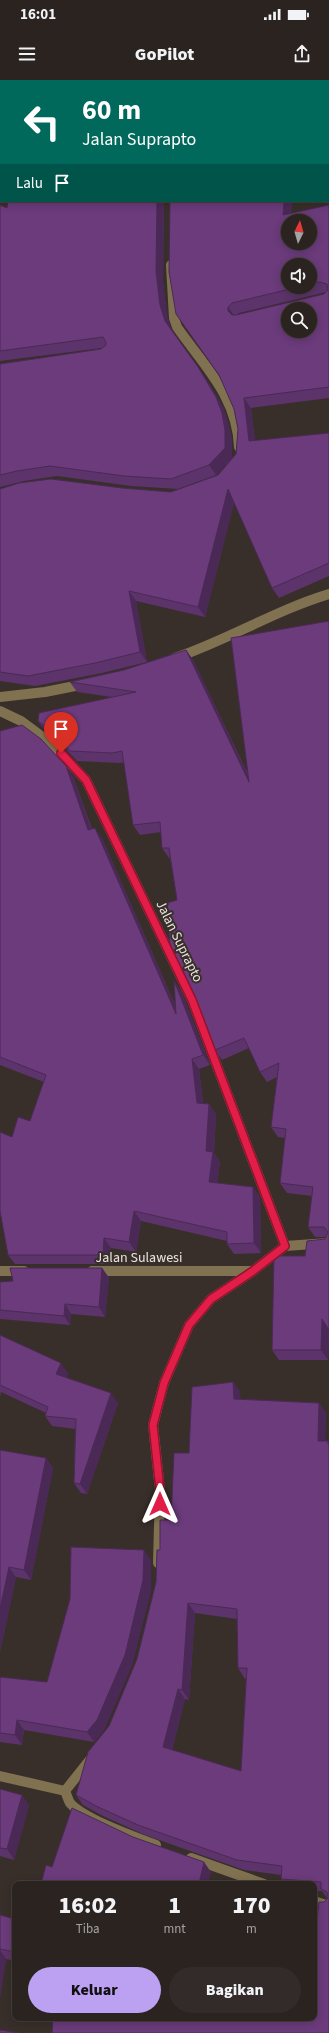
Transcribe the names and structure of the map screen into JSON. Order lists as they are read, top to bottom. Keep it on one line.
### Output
{"streets":{"street":["Jalan Suprapto","Jalan Sulawesi"]},"north":"top","page":{"status":"16:01","header":"GoPilot","turn":["60 m","Jalan Suprapto"],"then":"Lalu","eta":["16:02","Tiba","1","mnt","170","m"],"buttons":["Keluar","Bagikan"]}}
